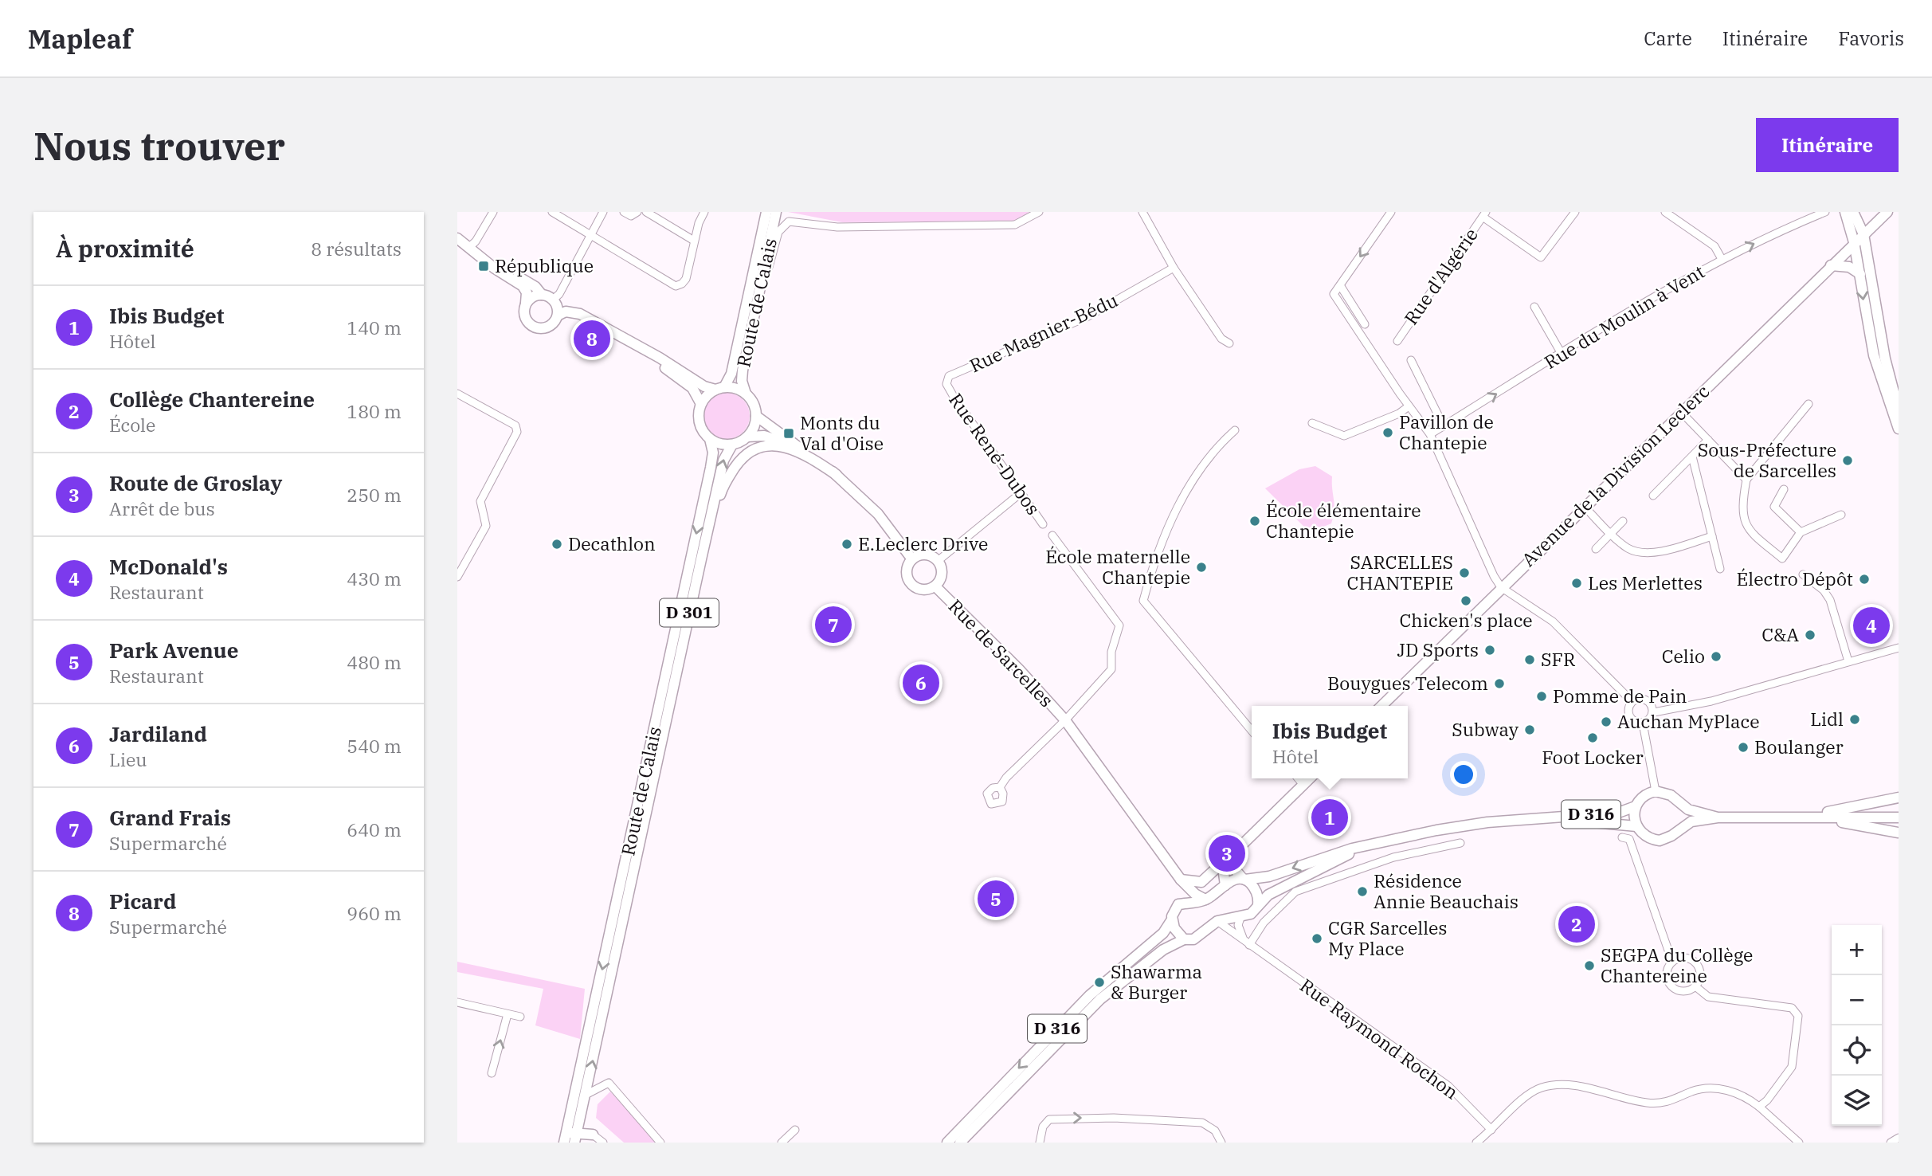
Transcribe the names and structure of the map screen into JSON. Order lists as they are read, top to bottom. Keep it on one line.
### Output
{"streets":{"main road":["Route de Calais","Avenue de la Division Leclerc","D 301","Rue de Sarcelles","D 316"],"street":["Rue d'Algérie","Rue du Moulin à Vent","Rue Magnier-Bédu","Rue René-Dubos","Rue Raymond Rochon"]},"crossings":[["Rue Magnier-Bédu","Rue René-Dubos"]],"one_way":["Rue du Moulin à Vent"],"places":{"transit":["République","Monts du Val d'Oise"],"other":["Pavillon de Chantepie","Sous-Préfecture de Sarcelles","École élémentaire Chantepie","Decathlon","E.Leclerc Drive","École maternelle Chantepie","SARCELLES CHANTEPIE","Électro Dépôt","Les Merlettes","Chicken's place","C&A","JD Sports","Celio","SFR","Bouygues Telecom","Pomme de Pain","Lidl","Auchan MyPlace","Subway","Foot Locker","Boulanger","Résidence Annie Beauchais","CGR Sarcelles My Place","SEGPA du Collège Chantereine","Shawarma & Burger"]},"page":{"header":"Mapleaf","nav":["Carte","Itinéraire","Favoris"],"buttons":"Itinéraire","title":"Nous trouver","heading":["À proximité","8 résultats"],"list":[{"mark":"1","name":"Ibis Budget","note":"Hôtel","value":"140 m"},{"mark":"2","name":"Collège Chantereine","note":"École","value":"180 m"},{"mark":"3","name":"Route de Groslay","note":"Arrêt de bus","value":"250 m"},{"mark":"4","name":"McDonald's","note":"Restaurant","value":"430 m"},{"mark":"5","name":"Park Avenue","note":"Restaurant","value":"480 m"},{"mark":"6","name":"Jardiland","note":"Lieu","value":"540 m"},{"mark":"7","name":"Grand Frais","note":"Supermarché","value":"640 m"},{"mark":"8","name":"Picard","note":"Supermarché","value":"960 m"}],"pins":["8","7","4","6","1","3","5","2"],"popup":["Ibis Budget","Hôtel"],"map_buttons":["+","−"]}}
